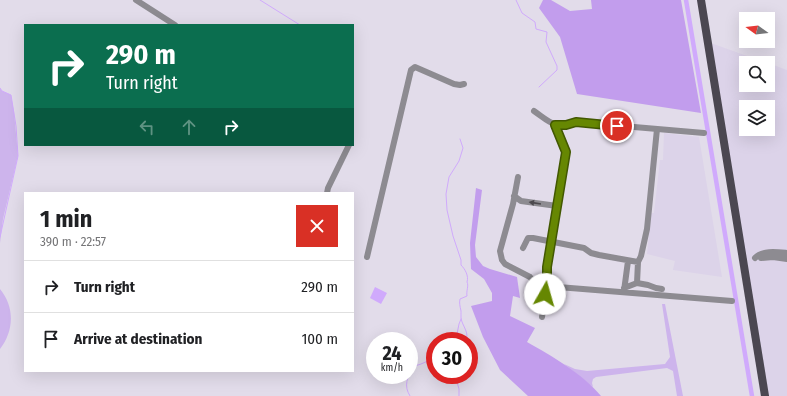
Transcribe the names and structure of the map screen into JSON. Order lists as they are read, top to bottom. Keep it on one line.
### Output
{"north":"left","page":{"turn":["290 m","Turn right"],"heading":["1 min","390 m · 22:57"],"list":[{"name":"Turn right","value":"290 m"},{"name":"Arrive at destination","value":"100 m"}],"speed":"24 km/h","limit":"30"}}
